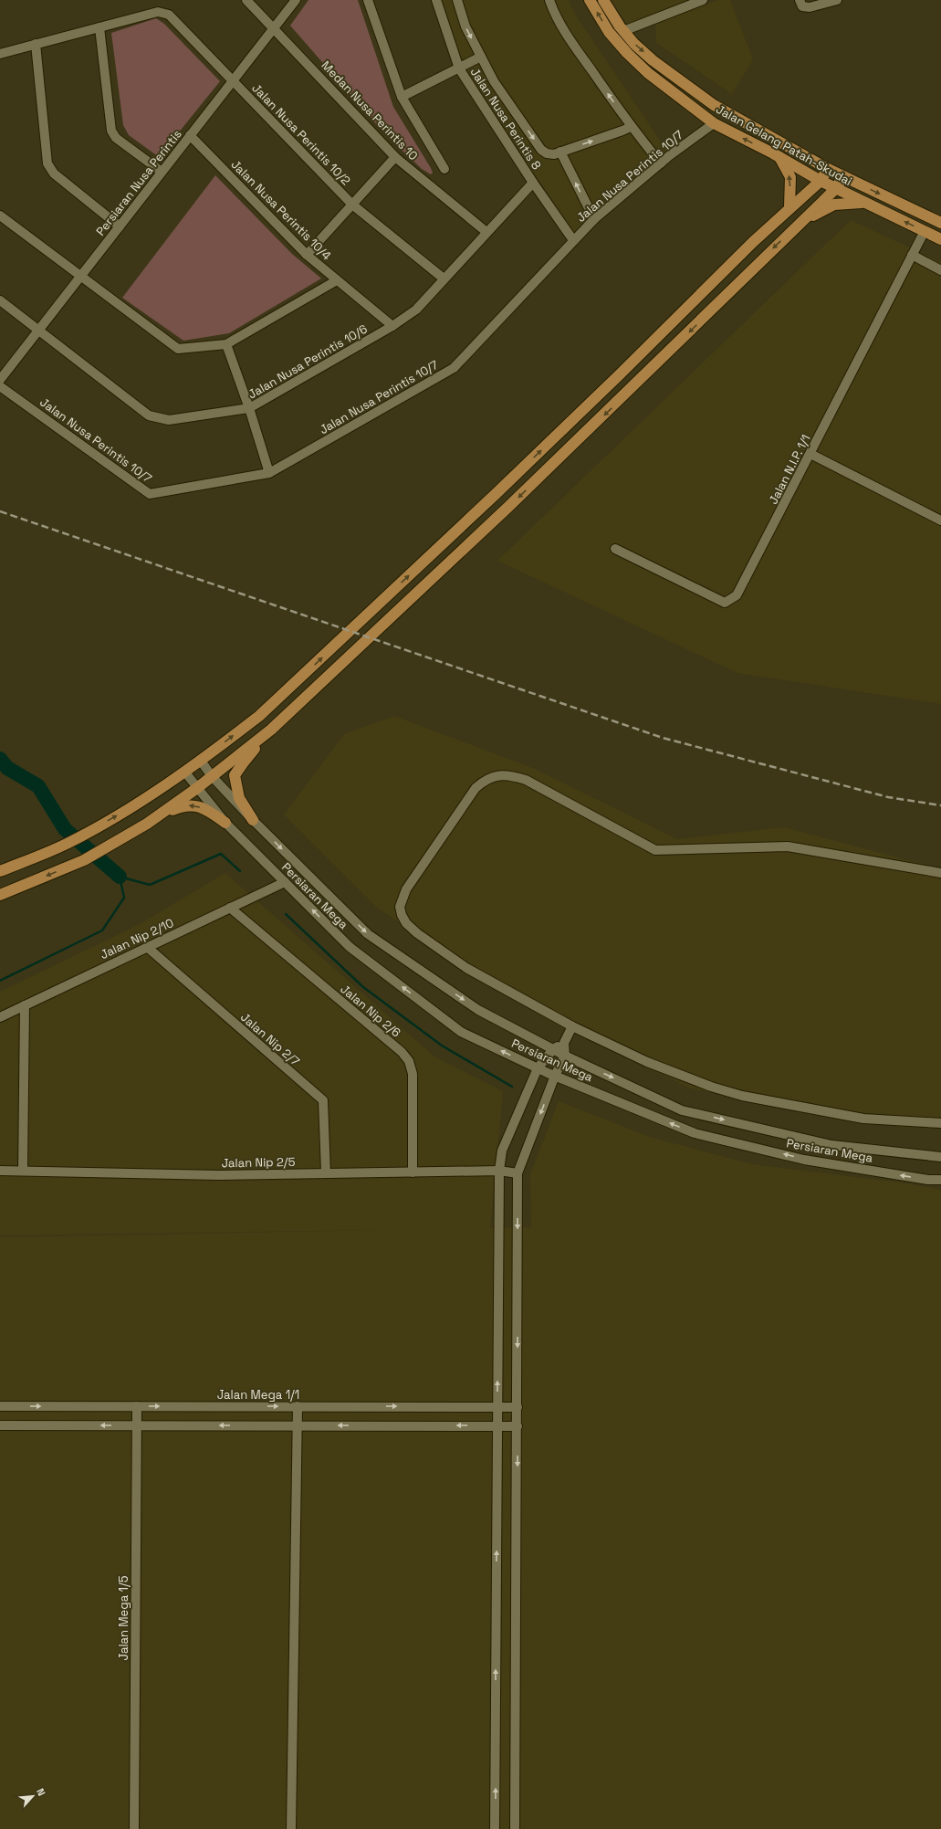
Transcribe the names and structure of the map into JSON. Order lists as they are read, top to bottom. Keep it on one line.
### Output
{"streets":{"main road":["Jalan Gelang Patah-Skudai"],"street":["Medan Nusa Perintis 10","Jalan Nusa Perintis 8","Jalan Nusa Perintis 10/2","Jalan Nusa Perintis 10/7","Persiaran Nusa Perintis","Jalan Nusa Perintis 10/4","Jalan Nusa Perintis 10/6","Jalan N.I.P. 1/1","Persiaran Mega","Jalan Nip 2/10","Jalan Nip 2/6","Jalan Nip 2/7","Jalan Nip 2/5","Jalan Mega 1/1","Jalan Mega 1/5"]},"crossings":[["Medan Nusa Perintis 10","Persiaran Nusa Perintis"],["Medan Nusa Perintis 10","Jalan Nusa Perintis 10/6"],["Jalan Nusa Perintis 8","Jalan Nusa Perintis 10/7"],["Jalan Nusa Perintis 8","Jalan Nusa Perintis 10/6"],["Jalan Nusa Perintis 10/2","Persiaran Nusa Perintis"],["Jalan Nusa Perintis 10/2","Jalan Nusa Perintis 10/6"],["Jalan Gelang Patah-Skudai","Jalan Nusa Perintis 10/7"],["Jalan Gelang Patah-Skudai","Jalan N.I.P. 1/1"],["Persiaran Nusa Perintis","Jalan Nusa Perintis 10/4"],["Persiaran Nusa Perintis","Jalan Nusa Perintis 10/6"],["Jalan Nusa Perintis 10/4","Jalan Nusa Perintis 10/6"],["Persiaran Mega","Jalan Nip 2/10"],["Jalan Nip 2/10","Jalan Nip 2/6"],["Jalan Nip 2/10","Jalan Nip 2/7"],["Jalan Nip 2/6","Jalan Nip 2/5"],["Jalan Nip 2/7","Jalan Nip 2/5"],["Jalan Mega 1/1","Jalan Mega 1/5"]],"north":"top right"}
